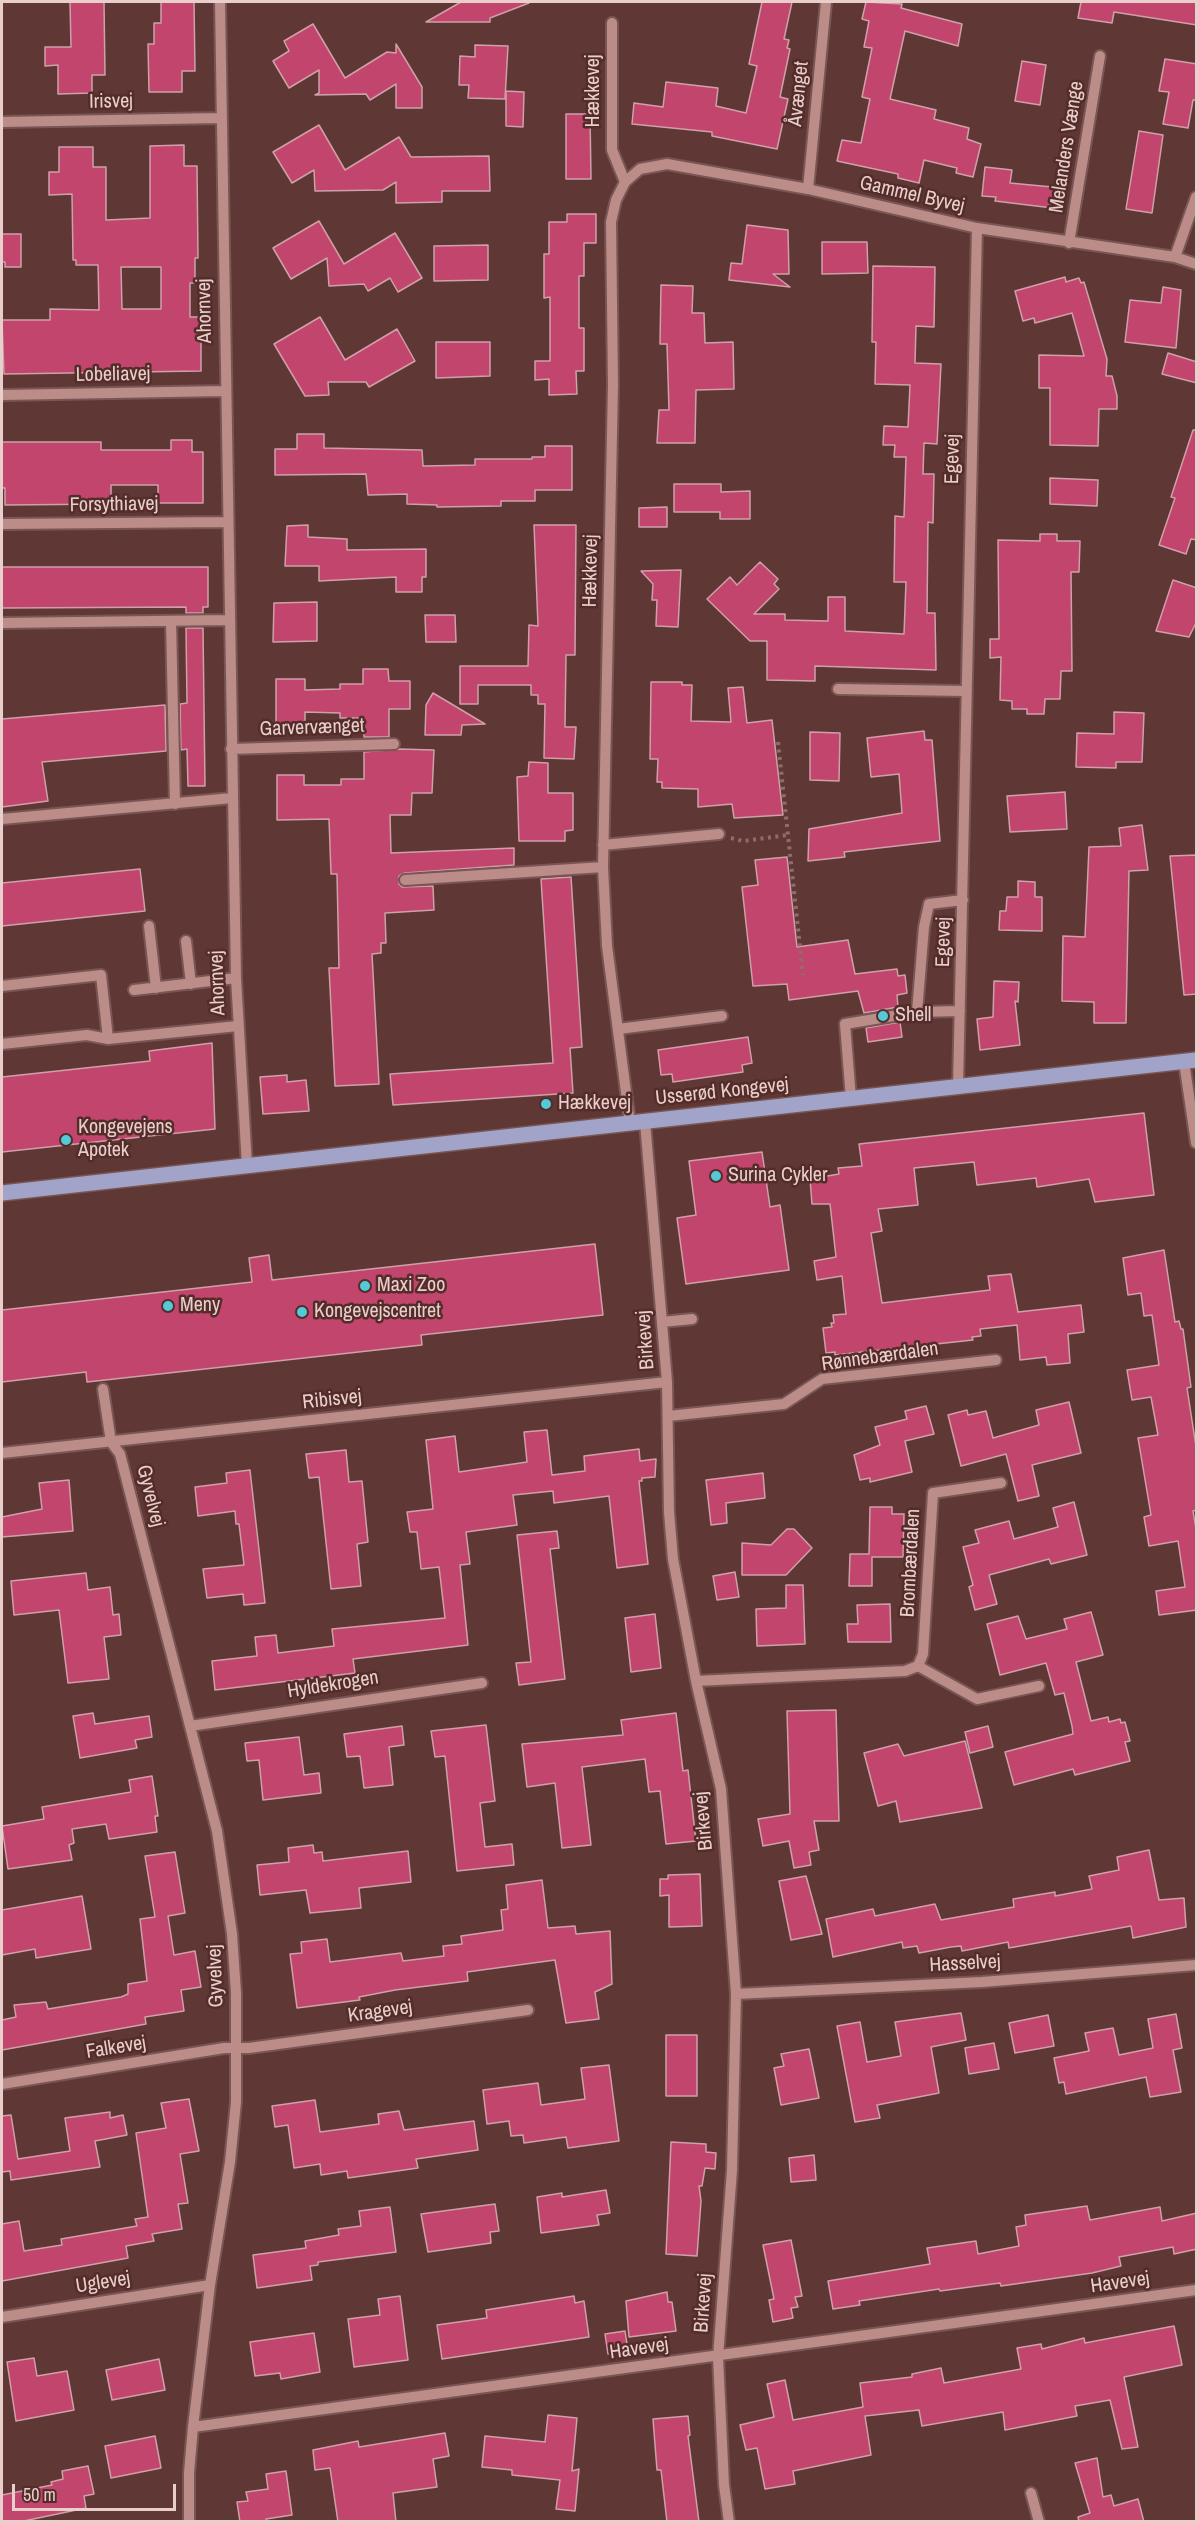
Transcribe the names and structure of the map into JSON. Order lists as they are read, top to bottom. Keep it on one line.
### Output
{"streets":{"main road":["Usserød Kongevej"],"street":["Hækkevej","Åvænget","Irisvej","Melanders Vænge","Gammel Byvej","Ahornvej","Lobeliavej","Egevej","Forsythiavej","Garvervænget","Birkevej","Rønnebærdalen","Ribisvej","Gyvelvej","Brombærdalen","Hyldekrogen","Hasselvej","Kragevej","Falkevej","Uglevej","Havevej"]},"crossings":[["Hækkevej","Gammel Byvej"],["Hækkevej","Usserød Kongevej"],["Hækkevej","Birkevej"],["Åvænget","Gammel Byvej"],["Irisvej","Ahornvej"],["Melanders Vænge","Gammel Byvej"],["Gammel Byvej","Egevej"],["Ahornvej","Lobeliavej"],["Ahornvej","Forsythiavej"],["Ahornvej","Garvervænget"],["Ahornvej","Usserød Kongevej"],["Egevej","Usserød Kongevej"],["Usserød Kongevej","Birkevej"],["Birkevej","Rønnebærdalen"],["Birkevej","Ribisvej"],["Birkevej","Hasselvej"],["Birkevej","Havevej"],["Ribisvej","Gyvelvej"],["Gyvelvej","Hyldekrogen"],["Gyvelvej","Kragevej"],["Gyvelvej","Falkevej"],["Gyvelvej","Uglevej"],["Gyvelvej","Havevej"],["Kragevej","Falkevej"]],"places":["Shell","Hækkevej","Kongevejens Apotek","Surina Cykler","Maxi Zoo","Meny","Kongevejscentret"],"scale_bar":"50 m"}
